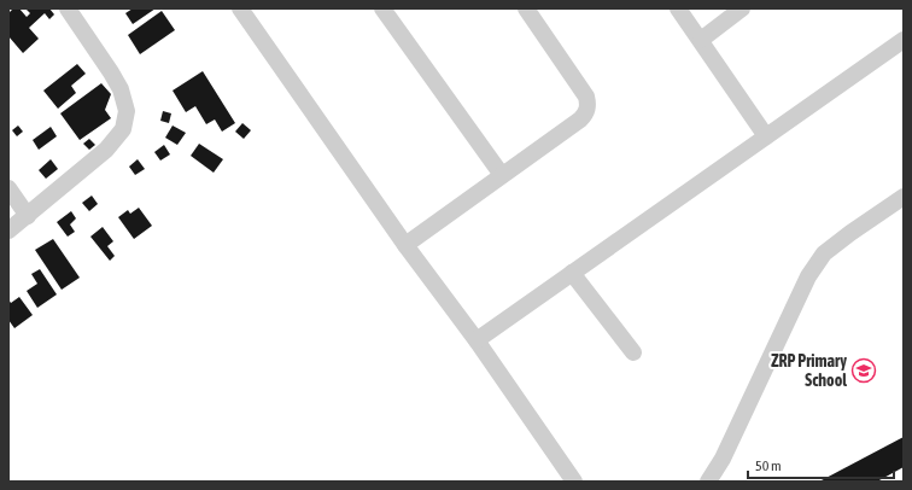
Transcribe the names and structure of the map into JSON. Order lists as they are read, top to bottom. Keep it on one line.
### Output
{"places":{"school or university":["ZRP Primary School"]},"scale_bar":"50 m"}
